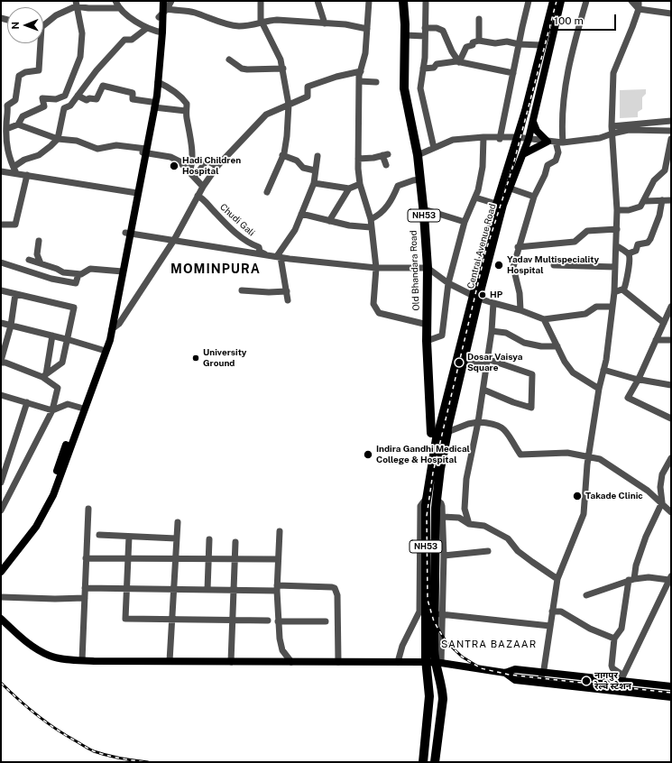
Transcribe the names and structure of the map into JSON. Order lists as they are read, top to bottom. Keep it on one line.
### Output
{"streets":{"highway":["NH53","Central Avenue Road","Old Bhandara Road"],"street":["Chudi Gali"]},"crossings":[["NH53","Central Avenue Road"],["NH53","Old Bhandara Road"],["Central Avenue Road","Old Bhandara Road"]],"districts":["MOMINPURA","SANTRA BAZAAR"],"places":["Hadi Children Hospital","Yadav Multispeciality Hospital","HP","University Ground","Dosar Vaisya Square","Indira Gandhi Medical College & Hospital","Takade Clinic","नागपुर रेल्वे स्टेशन"],"scale_bar":"100 m","north":"left"}
